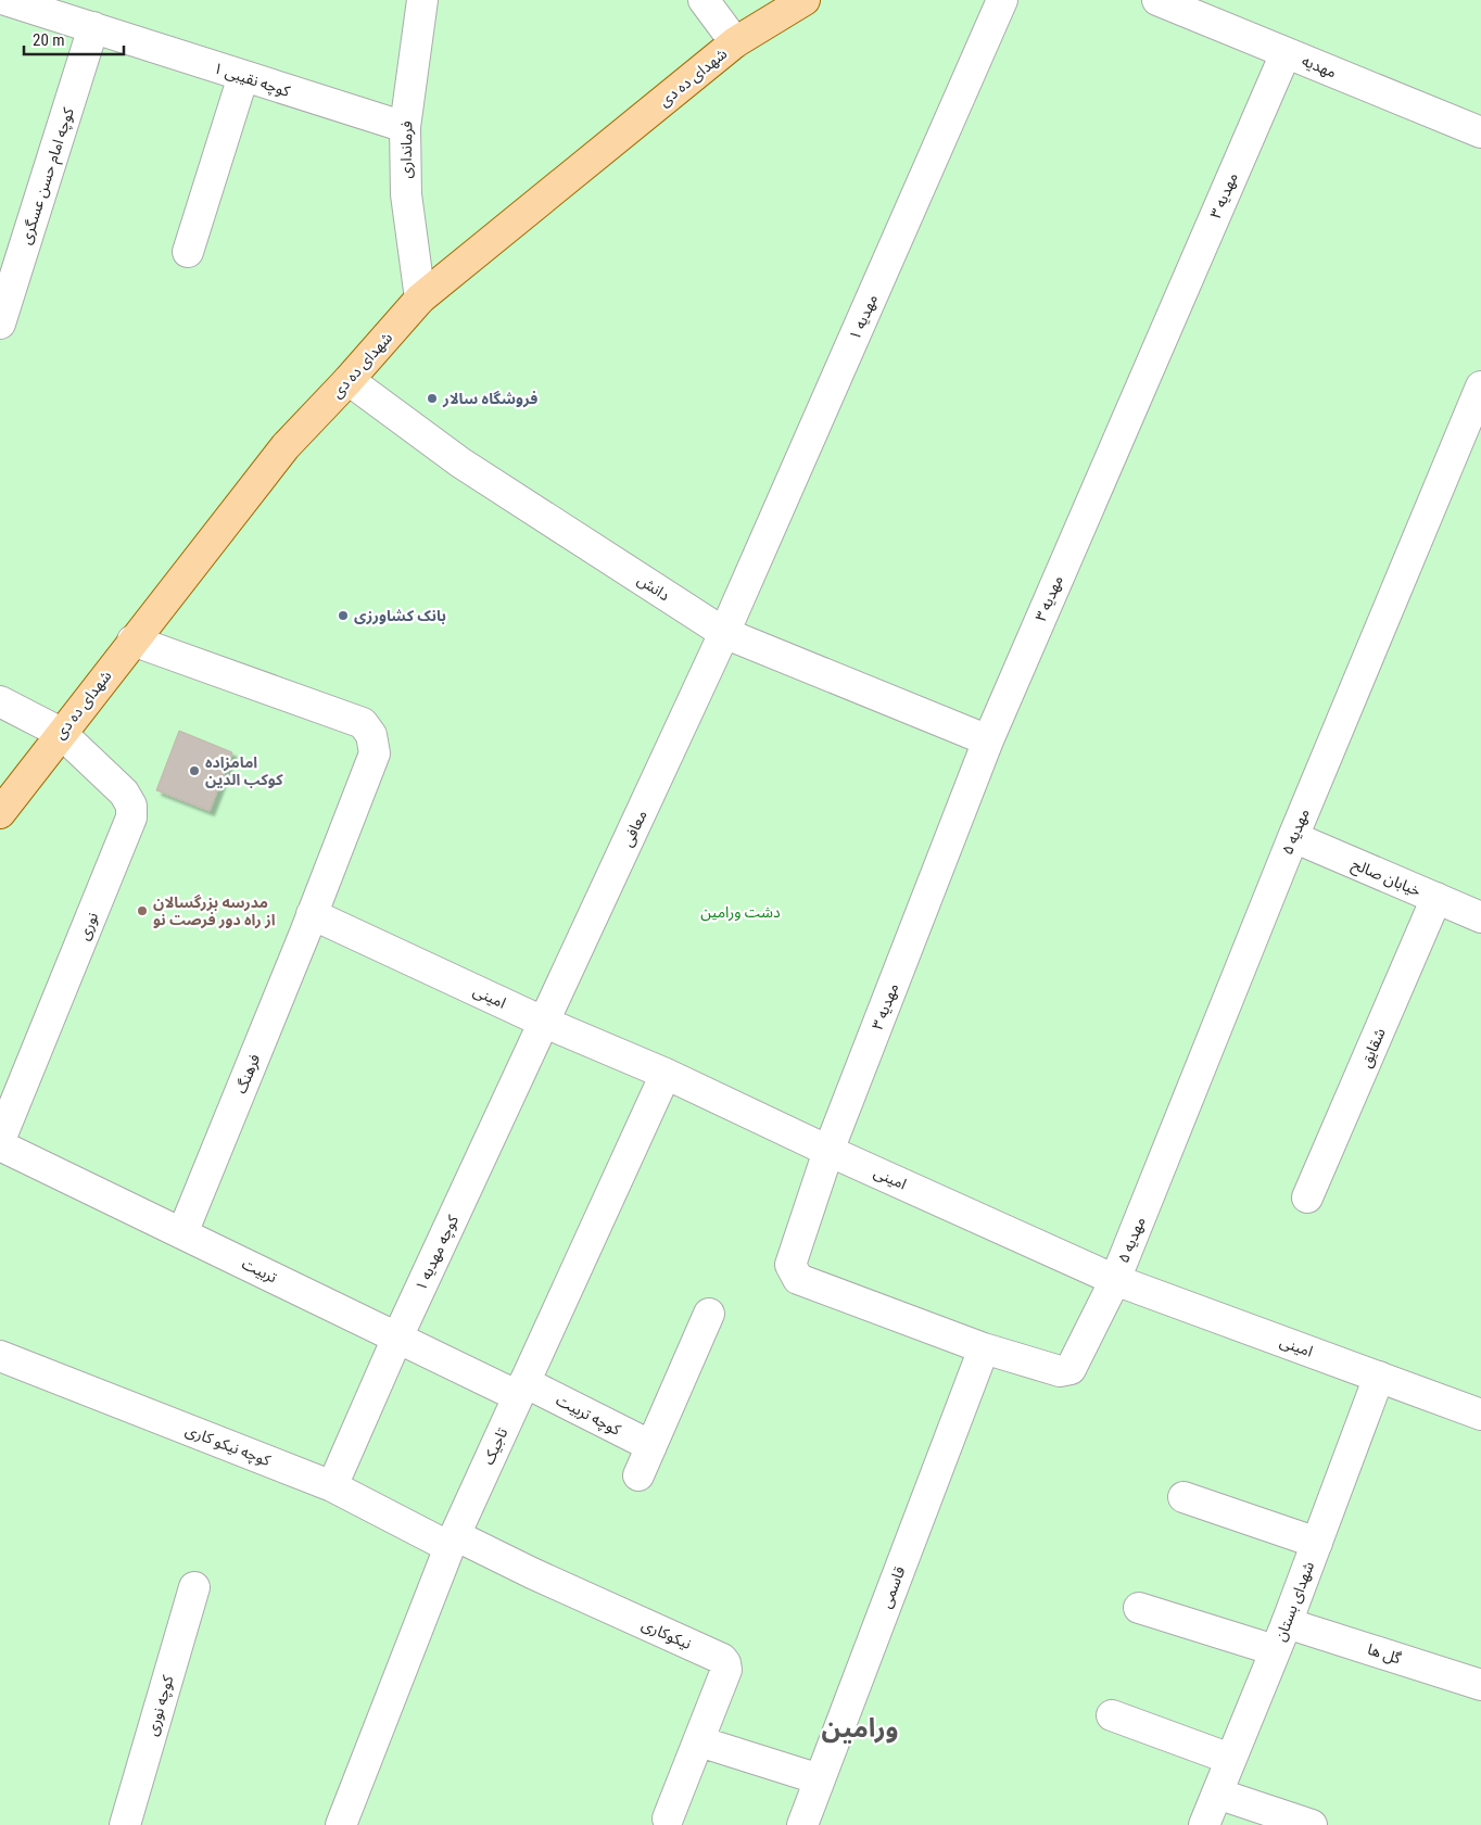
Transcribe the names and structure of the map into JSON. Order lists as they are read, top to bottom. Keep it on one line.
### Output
{"streets":{"main road":["شهدای ده دی"],"street":["مهدیه","کوچه نقیبی ۱","فرمانداری","کوچه امام حسن عسگری","مهدیه ۳","مهدیه ۱","دانش","معافی","مهدیه ۵","خیابان صالح","نوری","امینی","شقایق","فرهنگ","کوچه مهدیه ۱","تربیت","کوچه تربیت","کوچه نیکو کاری","تاجیک","قاسمی","شهدای بستان","نیکوکاری","گل ها","کوچه نوری"]},"crossings":[["مهدیه","مهدیه ۳"],["شهدای ده دی","فرمانداری"],["شهدای ده دی","دانش"],["شهدای ده دی","نوری"],["شهدای ده دی","فرهنگ"],["کوچه نقیبی ۱","فرمانداری"],["کوچه نقیبی ۱","کوچه امام حسن عسگری"],["مهدیه ۳","دانش"],["مهدیه ۳","مهدیه ۵"],["مهدیه ۳","امینی"],["مهدیه ۳","قاسمی"],["مهدیه ۱","دانش"],["مهدیه ۱","معافی"],["دانش","معافی"],["معافی","امینی"],["معافی","کوچه مهدیه ۱"],["مهدیه ۵","خیابان صالح"],["مهدیه ۵","امینی"],["مهدیه ۵","قاسمی"],["خیابان صالح","شقایق"],["امینی","فرهنگ"],["امینی","کوچه مهدیه ۱"],["امینی","تاجیک"],["امینی","شهدای بستان"],["فرهنگ","تربیت"],["کوچه مهدیه ۱","تربیت"],["کوچه مهدیه ۱","کوچه نیکو کاری"],["تربیت","کوچه تربیت"],["تربیت","تاجیک"],["کوچه تربیت","تاجیک"],["کوچه نیکو کاری","تاجیک"],["کوچه نیکو کاری","نیکوکاری"],["تاجیک","نیکوکاری"],["شهدای بستان","گل ها"]],"districts":["ورامین"],"parks":["دشت ورامین"],"places":["فروشگاه سالار","بانک کشاورزی","امامزاده کوکب الدین","مدرسه بزرگسالان از راه دور فرصت نو"],"scale_bar":"20 m"}
